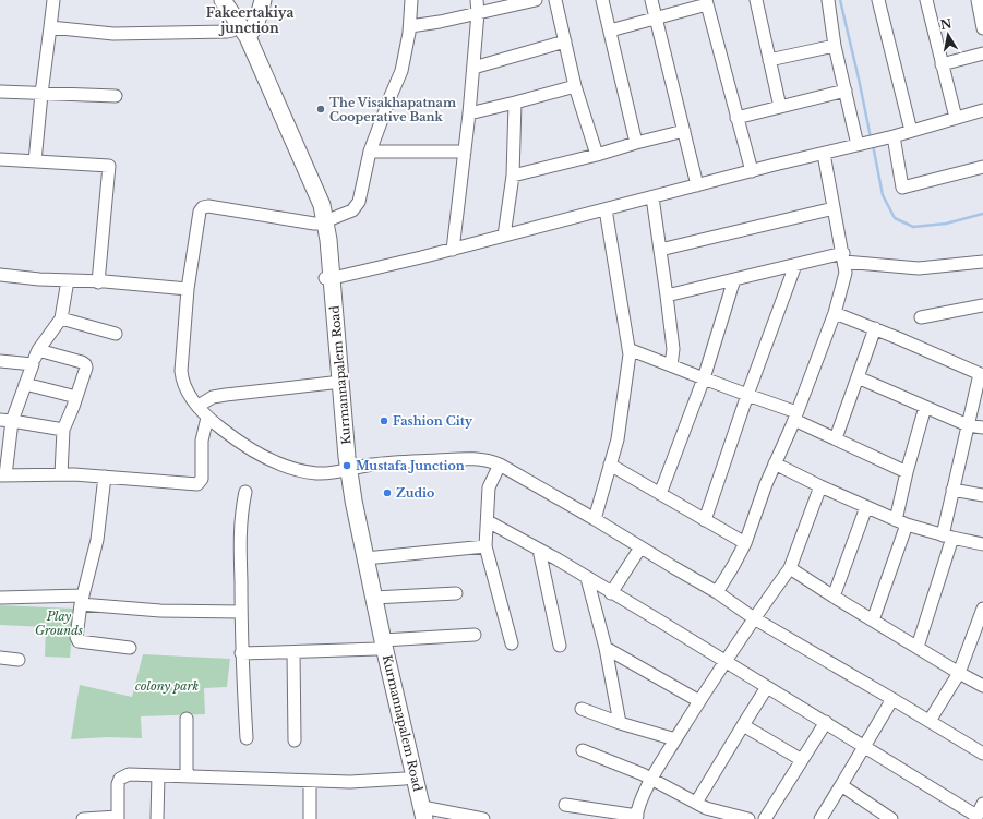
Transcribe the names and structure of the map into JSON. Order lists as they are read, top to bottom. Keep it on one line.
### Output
{"streets":{"main road":["Kurmannapalem Road"]},"districts":["Fakeertakiya junction"],"parks":["Play Grounds","colony park"],"places":["The Visakhapatnam Cooperative Bank","Fashion City","Mustafa Junction","Zudio"],"north":"top"}
